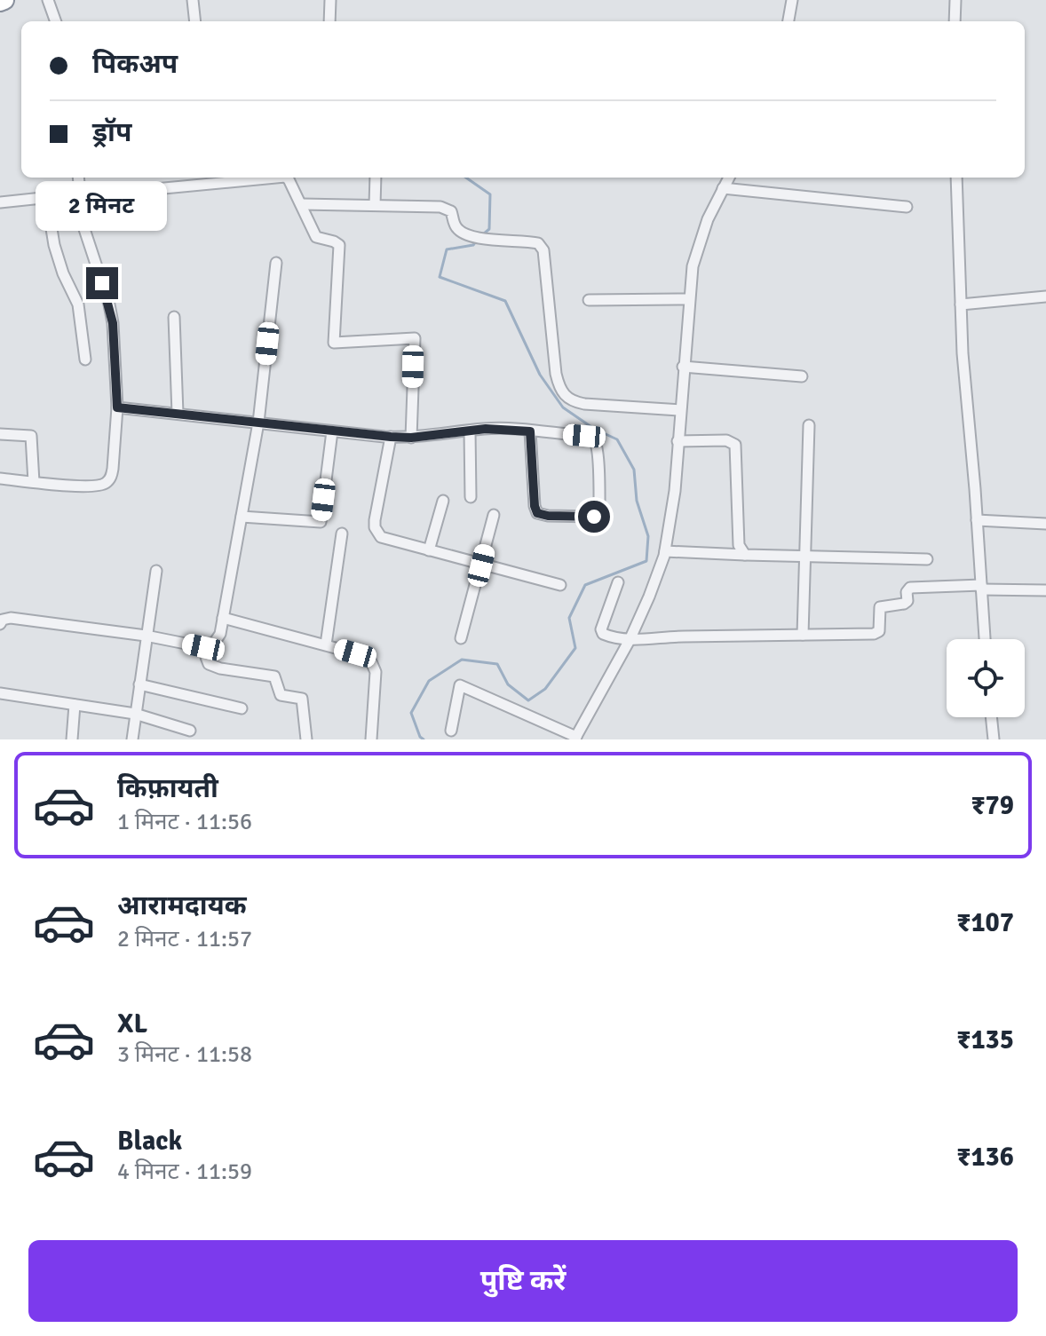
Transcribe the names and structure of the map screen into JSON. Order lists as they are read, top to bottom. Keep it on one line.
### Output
{"page":{"banner":["पिकअप","ड्रॉप"],"bubble":"2 मिनट","list":[{"name":"किफ़ायती","note":"1 मिनट · 11:56","value":"₹79"},{"name":"आरामदायक","note":"2 मिनट · 11:57","value":"₹107"},{"name":"XL","note":"3 मिनट · 11:58","value":"₹135"},{"name":"Black","note":"4 मिनट · 11:59","value":"₹136"}],"buttons":"पुष्टि करें"}}
